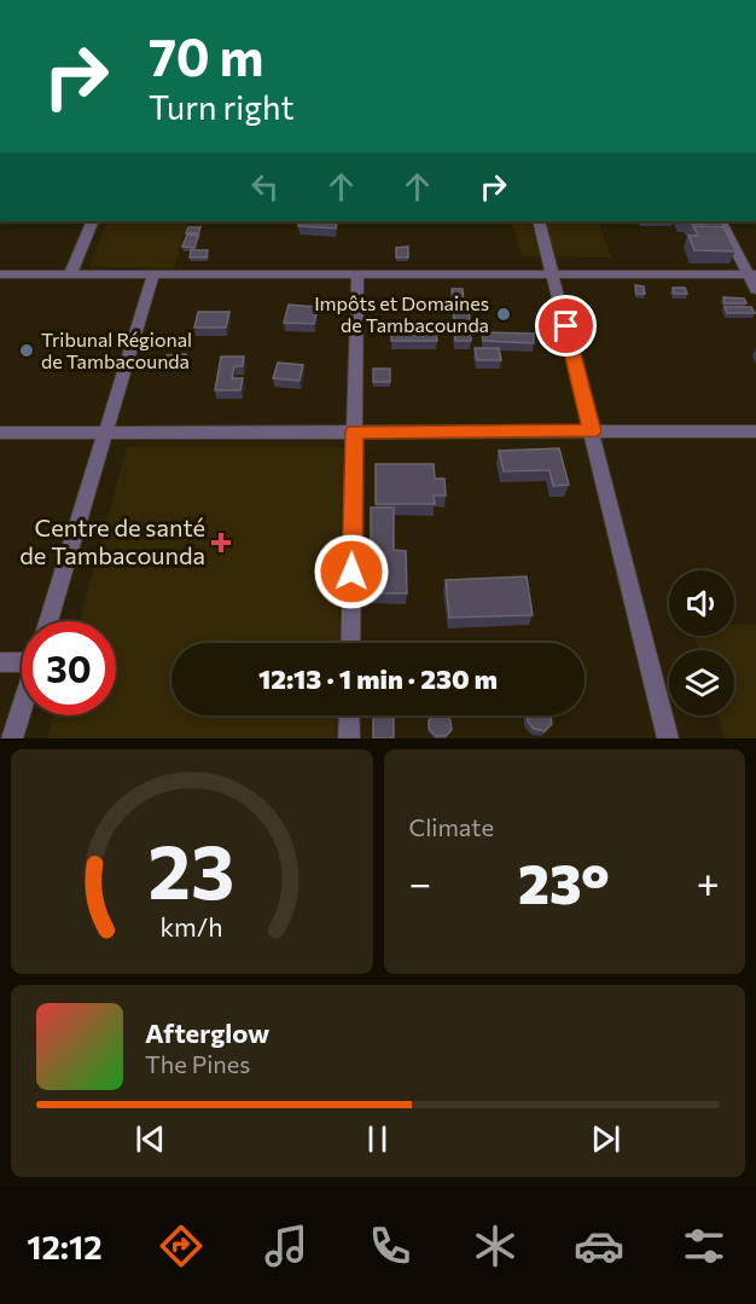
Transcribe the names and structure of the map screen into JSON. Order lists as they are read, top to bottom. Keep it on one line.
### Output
{"places":{"other":["Impôts et Domaines de Tambacounda","Tribunal Régional de Tambacounda"],"health":["Centre de santé de Tambacounda"]},"page":{"turn":["70 m","Turn right"],"limit":"30","trip":"12:13 · 1 min · 230 m","tile":"Climate","heat":["−","23°","+"],"song":["Afterglow","The Pines"],"tabs":"12:12","gauge":["23","km/h"]}}
